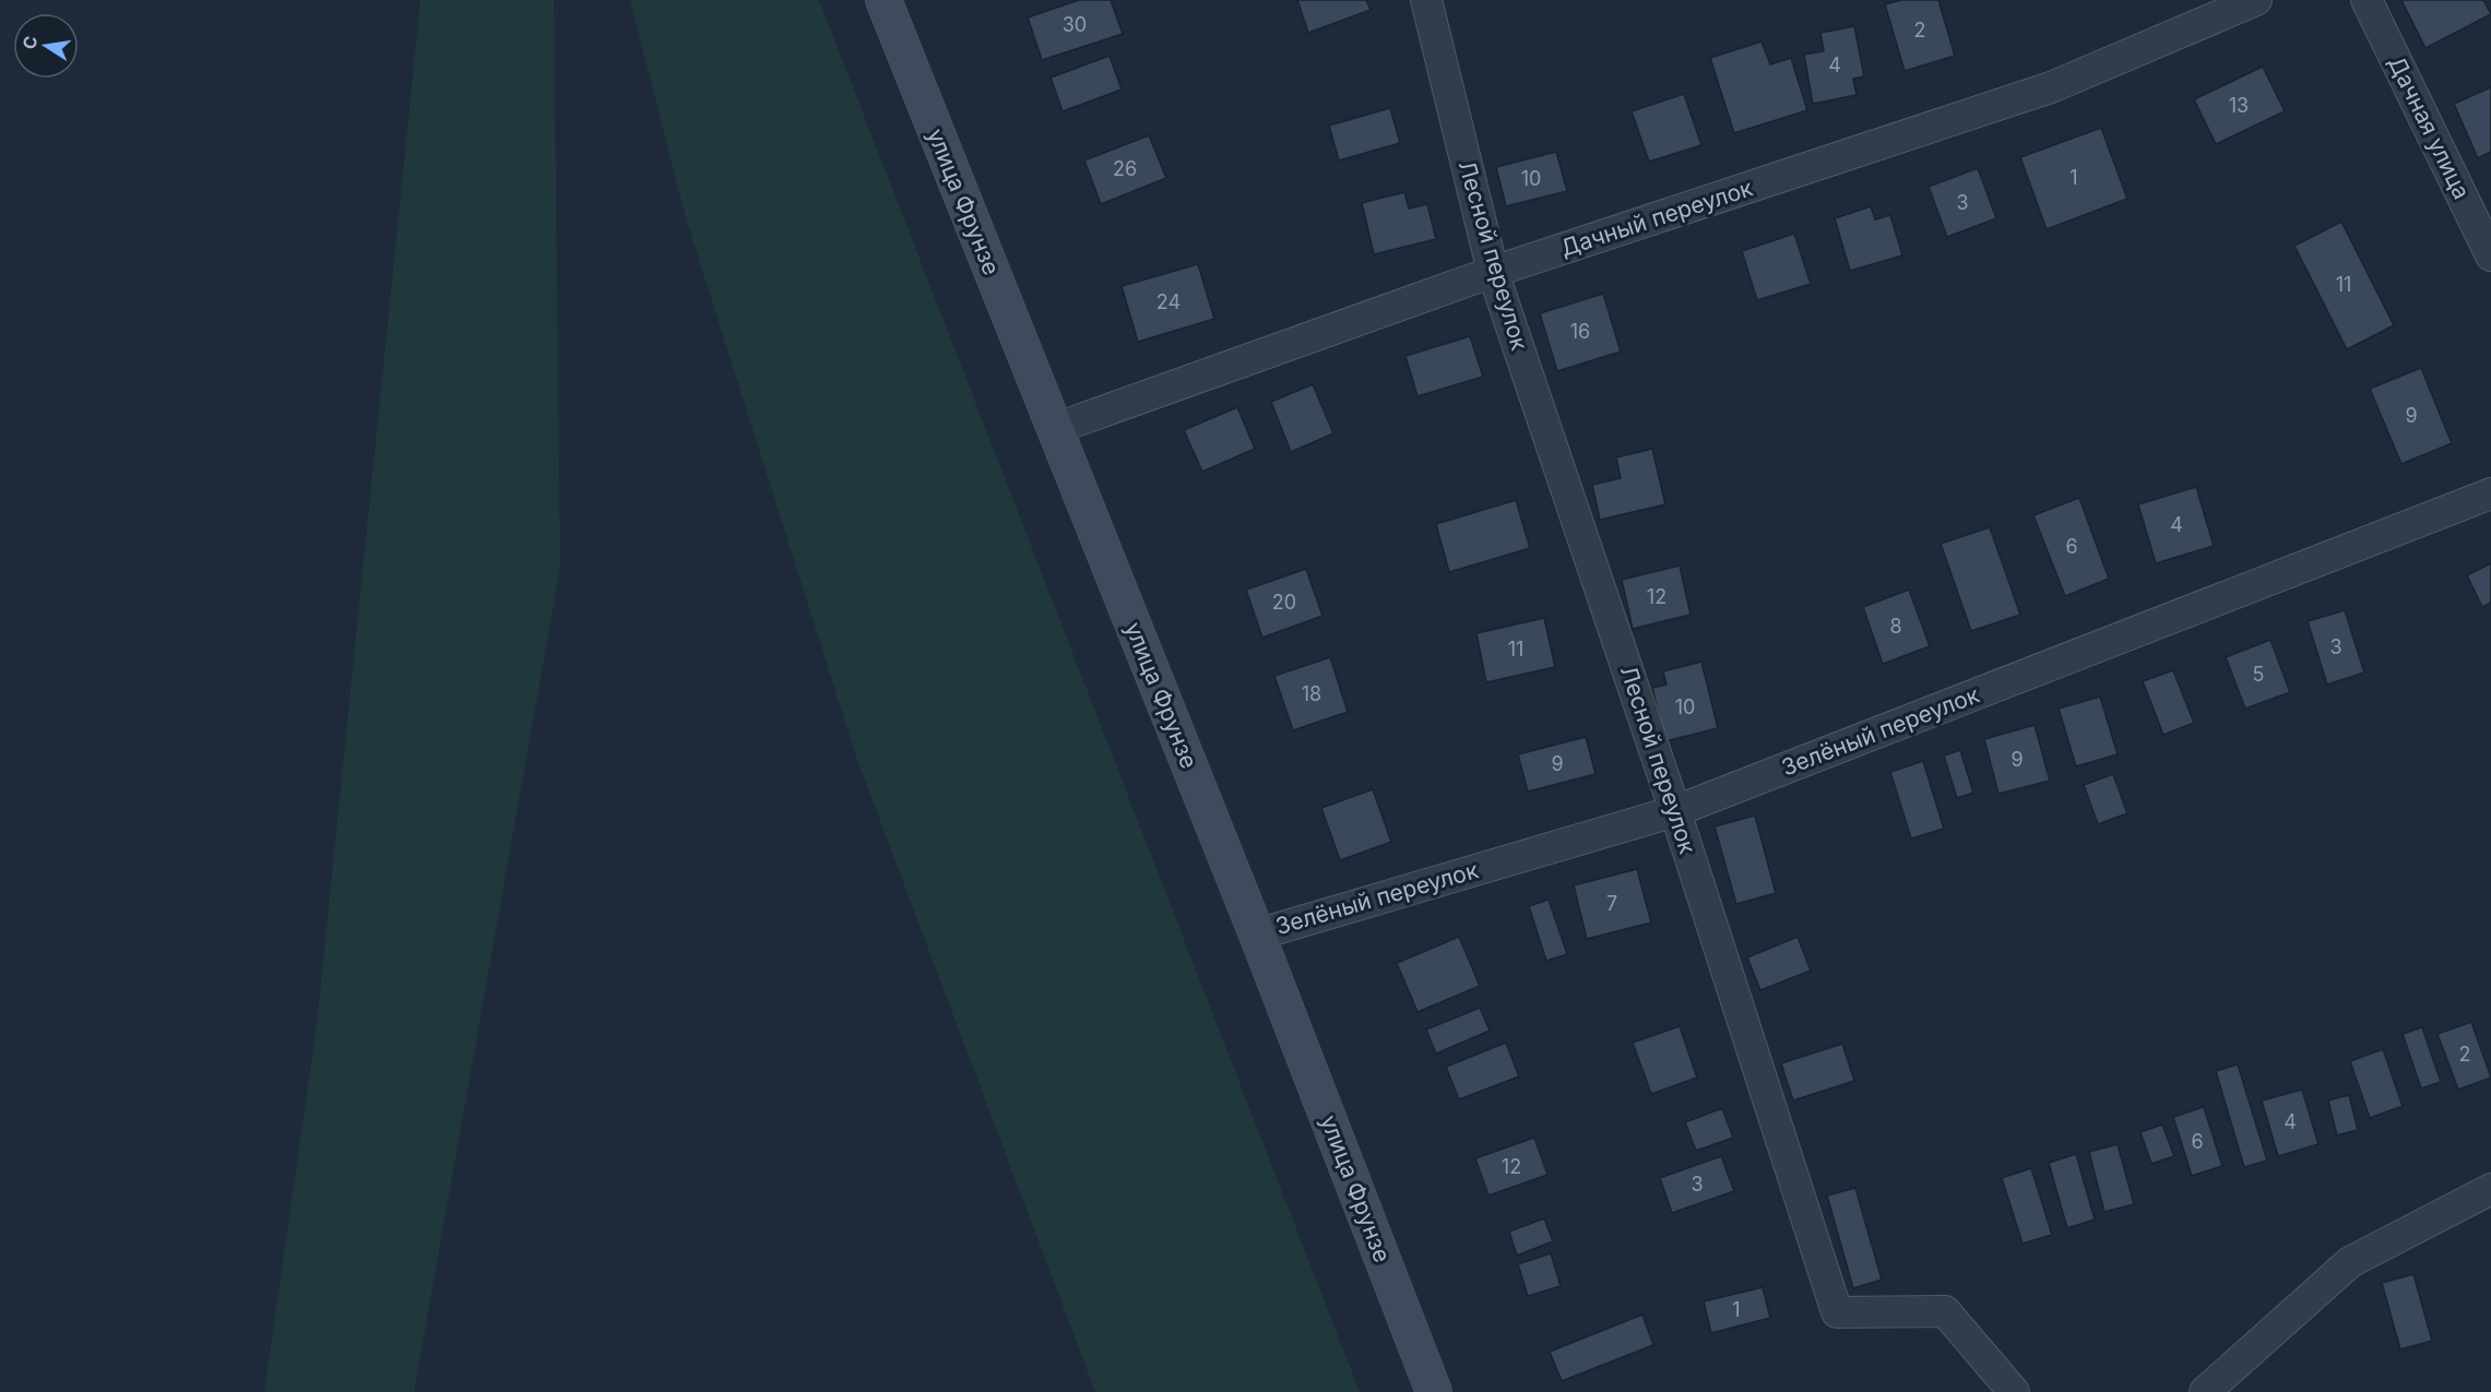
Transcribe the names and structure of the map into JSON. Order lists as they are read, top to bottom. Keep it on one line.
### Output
{"streets":{"street":["Дачная улица","улица Фрунзе","Дачный переулок","Лесной переулок","Зелёный переулок"]},"crossings":[["улица Фрунзе","Дачный переулок"],["улица Фрунзе","Зелёный переулок"],["Дачный переулок","Лесной переулок"],["Лесной переулок","Зелёный переулок"]],"house_numbers":["30","2","4","13","26","1","10","3","11","24","16","9","4","6","12","20","8","3","11","5","18","10","9","9","7","2","4","6","12","3","1"],"north":"left"}
